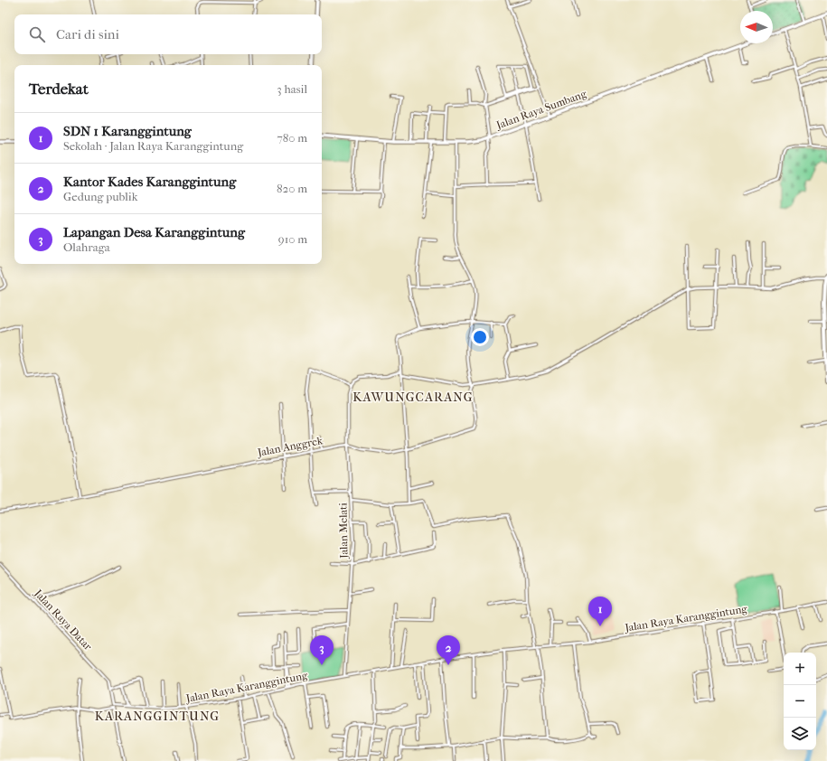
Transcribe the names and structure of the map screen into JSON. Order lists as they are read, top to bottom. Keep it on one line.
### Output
{"streets":{"street":["Jalan Raya Sumbang","Jalan Anggrek","Jalan Melati","Jalan Raya Karanggintung","Jalan Raya Datar"]},"crossings":[["Jalan Anggrek","Jalan Melati"],["Jalan Melati","Jalan Raya Karanggintung"]],"districts":["KAWUNGCARANG","KARANGGINTUNG"],"north":"left","page":{"search":"Cari di sini","heading":["Terdekat","3 hasil"],"list":[{"mark":"1","name":"SDN 1 Karanggintung","note":"Sekolah · Jalan Raya Karanggintung","value":"780 m"},{"mark":"2","name":"Kantor Kades Karanggintung","note":"Gedung publik","value":"820 m"},{"mark":"3","name":"Lapangan Desa Karanggintung","note":"Olahraga","value":"910 m"}],"pins":["1","2","3"],"map_buttons":["+","−"]}}
